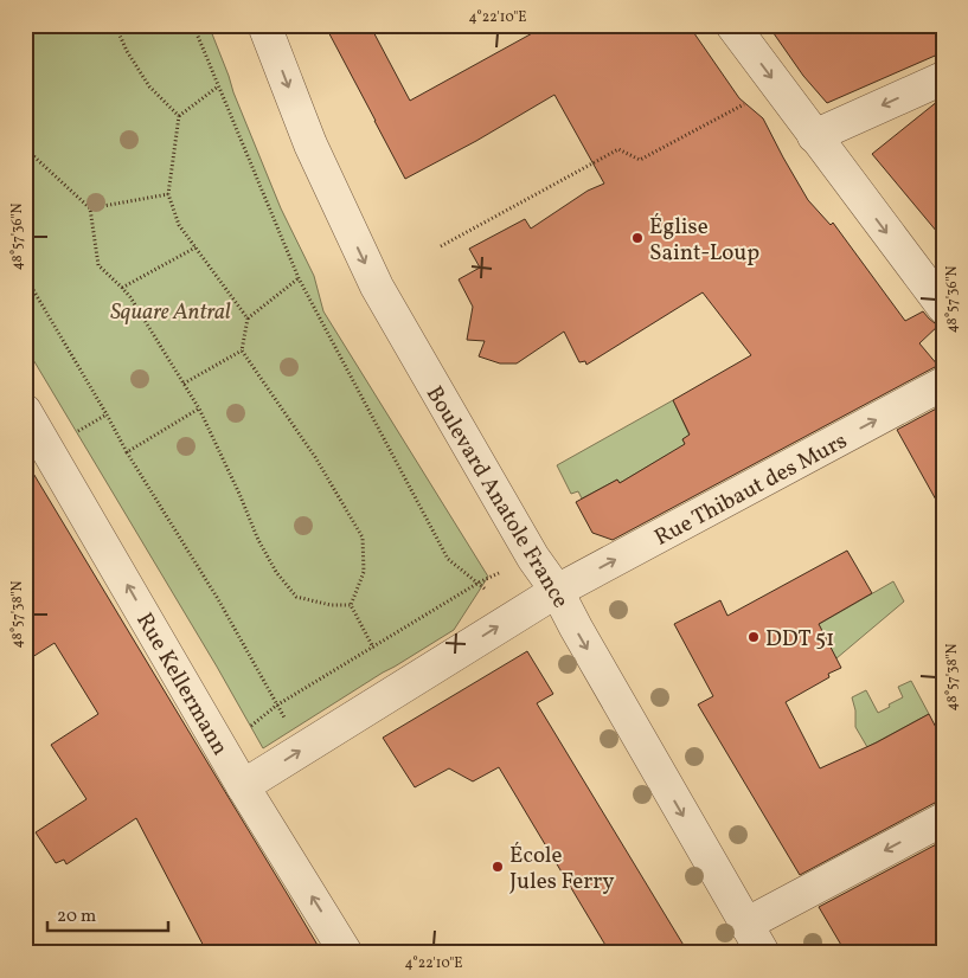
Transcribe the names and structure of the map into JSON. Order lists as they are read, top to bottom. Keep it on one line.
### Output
{"streets":{"street":["Rue Thibaut des Murs","Boulevard Anatole France","Rue Kellermann"]},"crossings":[["Rue Thibaut des Murs","Boulevard Anatole France"],["Rue Thibaut des Murs","Rue Kellermann"]],"one_way":["Rue Thibaut des Murs","Boulevard Anatole France","Rue Kellermann"],"parks":["Square Antral"],"places":["Église Saint-Loup","DDT 51","École Jules Ferry"],"scale_bar":"20 m","coordinates":["4°22'10\"E","48°57'36\"N","48°57'38\"N"]}
